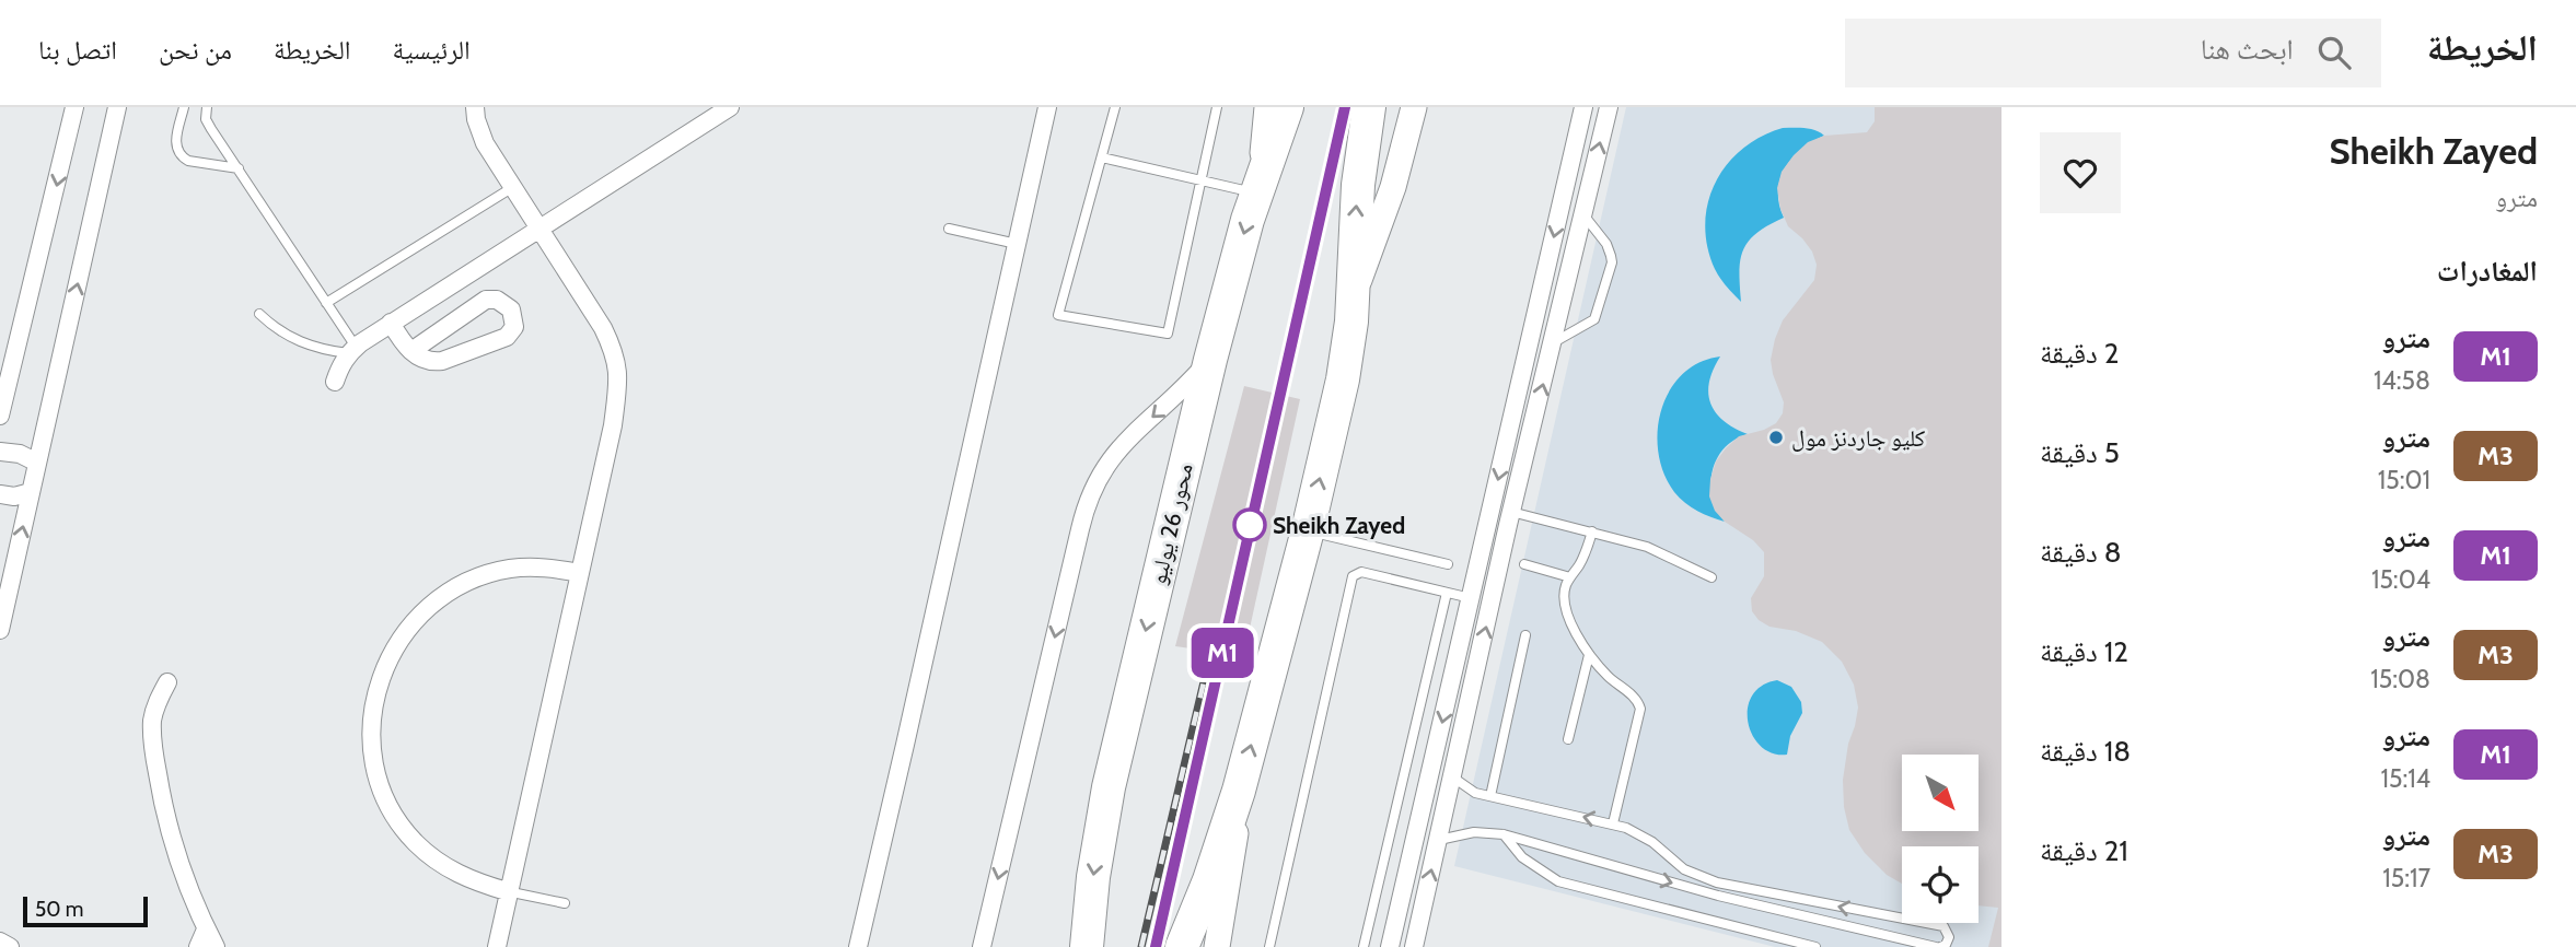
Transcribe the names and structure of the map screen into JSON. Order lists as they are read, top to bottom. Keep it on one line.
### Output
{"streets":{"highway":["محور 26 يوليو"]},"places":["كليو جاردنز مول","Sheikh Zayed"],"lines":["metro line M1"],"scale_bar":"50 m","north":"bottom right","page":{"header":"الخريطة","search":"ابحث هنا","nav":["الرئيسية","الخريطة","من نحن","اتصل بنا"],"heading":[["Sheikh Zayed","مترو"],"المغادرات"],"on_map":"M1","list":[{"mark":"M1","name":"مترو","note":"14:58","value":"2 دقيقة"},{"mark":"M3","name":"مترو","note":"15:01","value":"5 دقيقة"},{"mark":"M1","name":"مترو","note":"15:04","value":"8 دقيقة"},{"mark":"M3","name":"مترو","note":"15:08","value":"12 دقيقة"},{"mark":"M1","name":"مترو","note":"15:14","value":"18 دقيقة"},{"mark":"M3","name":"مترو","note":"15:17","value":"21 دقيقة"}],"scale":"50 m"}}
